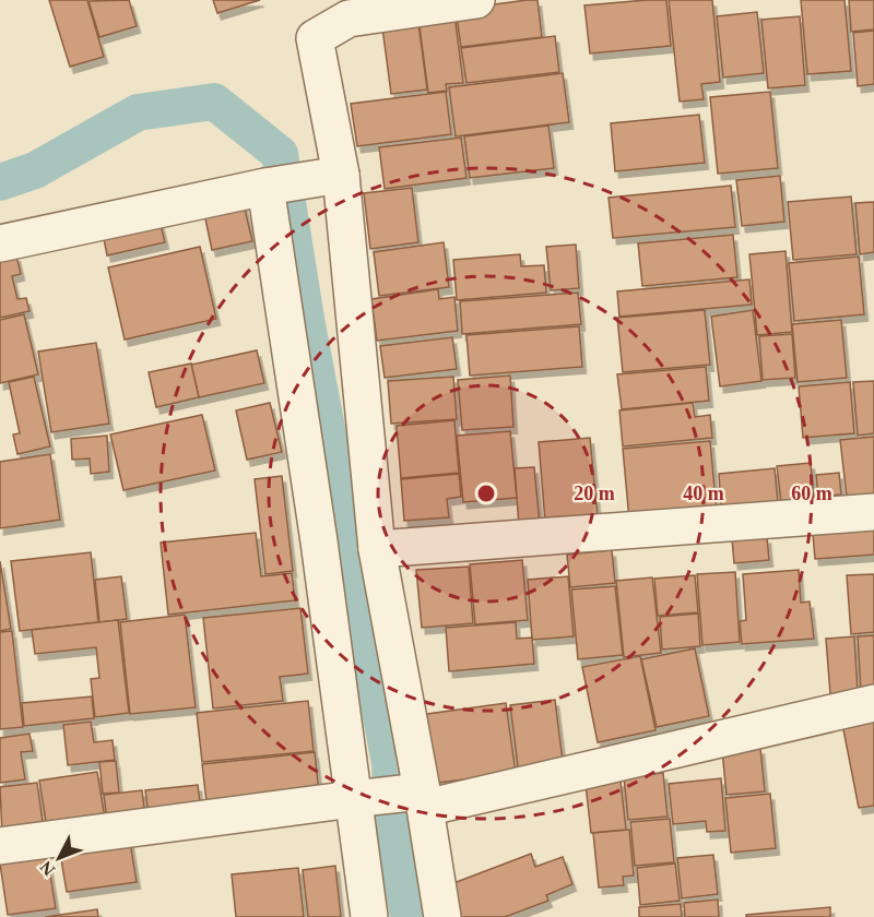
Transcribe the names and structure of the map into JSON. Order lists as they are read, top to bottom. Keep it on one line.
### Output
{"north":"bottom left","rings":["20 m","40 m","60 m"]}
